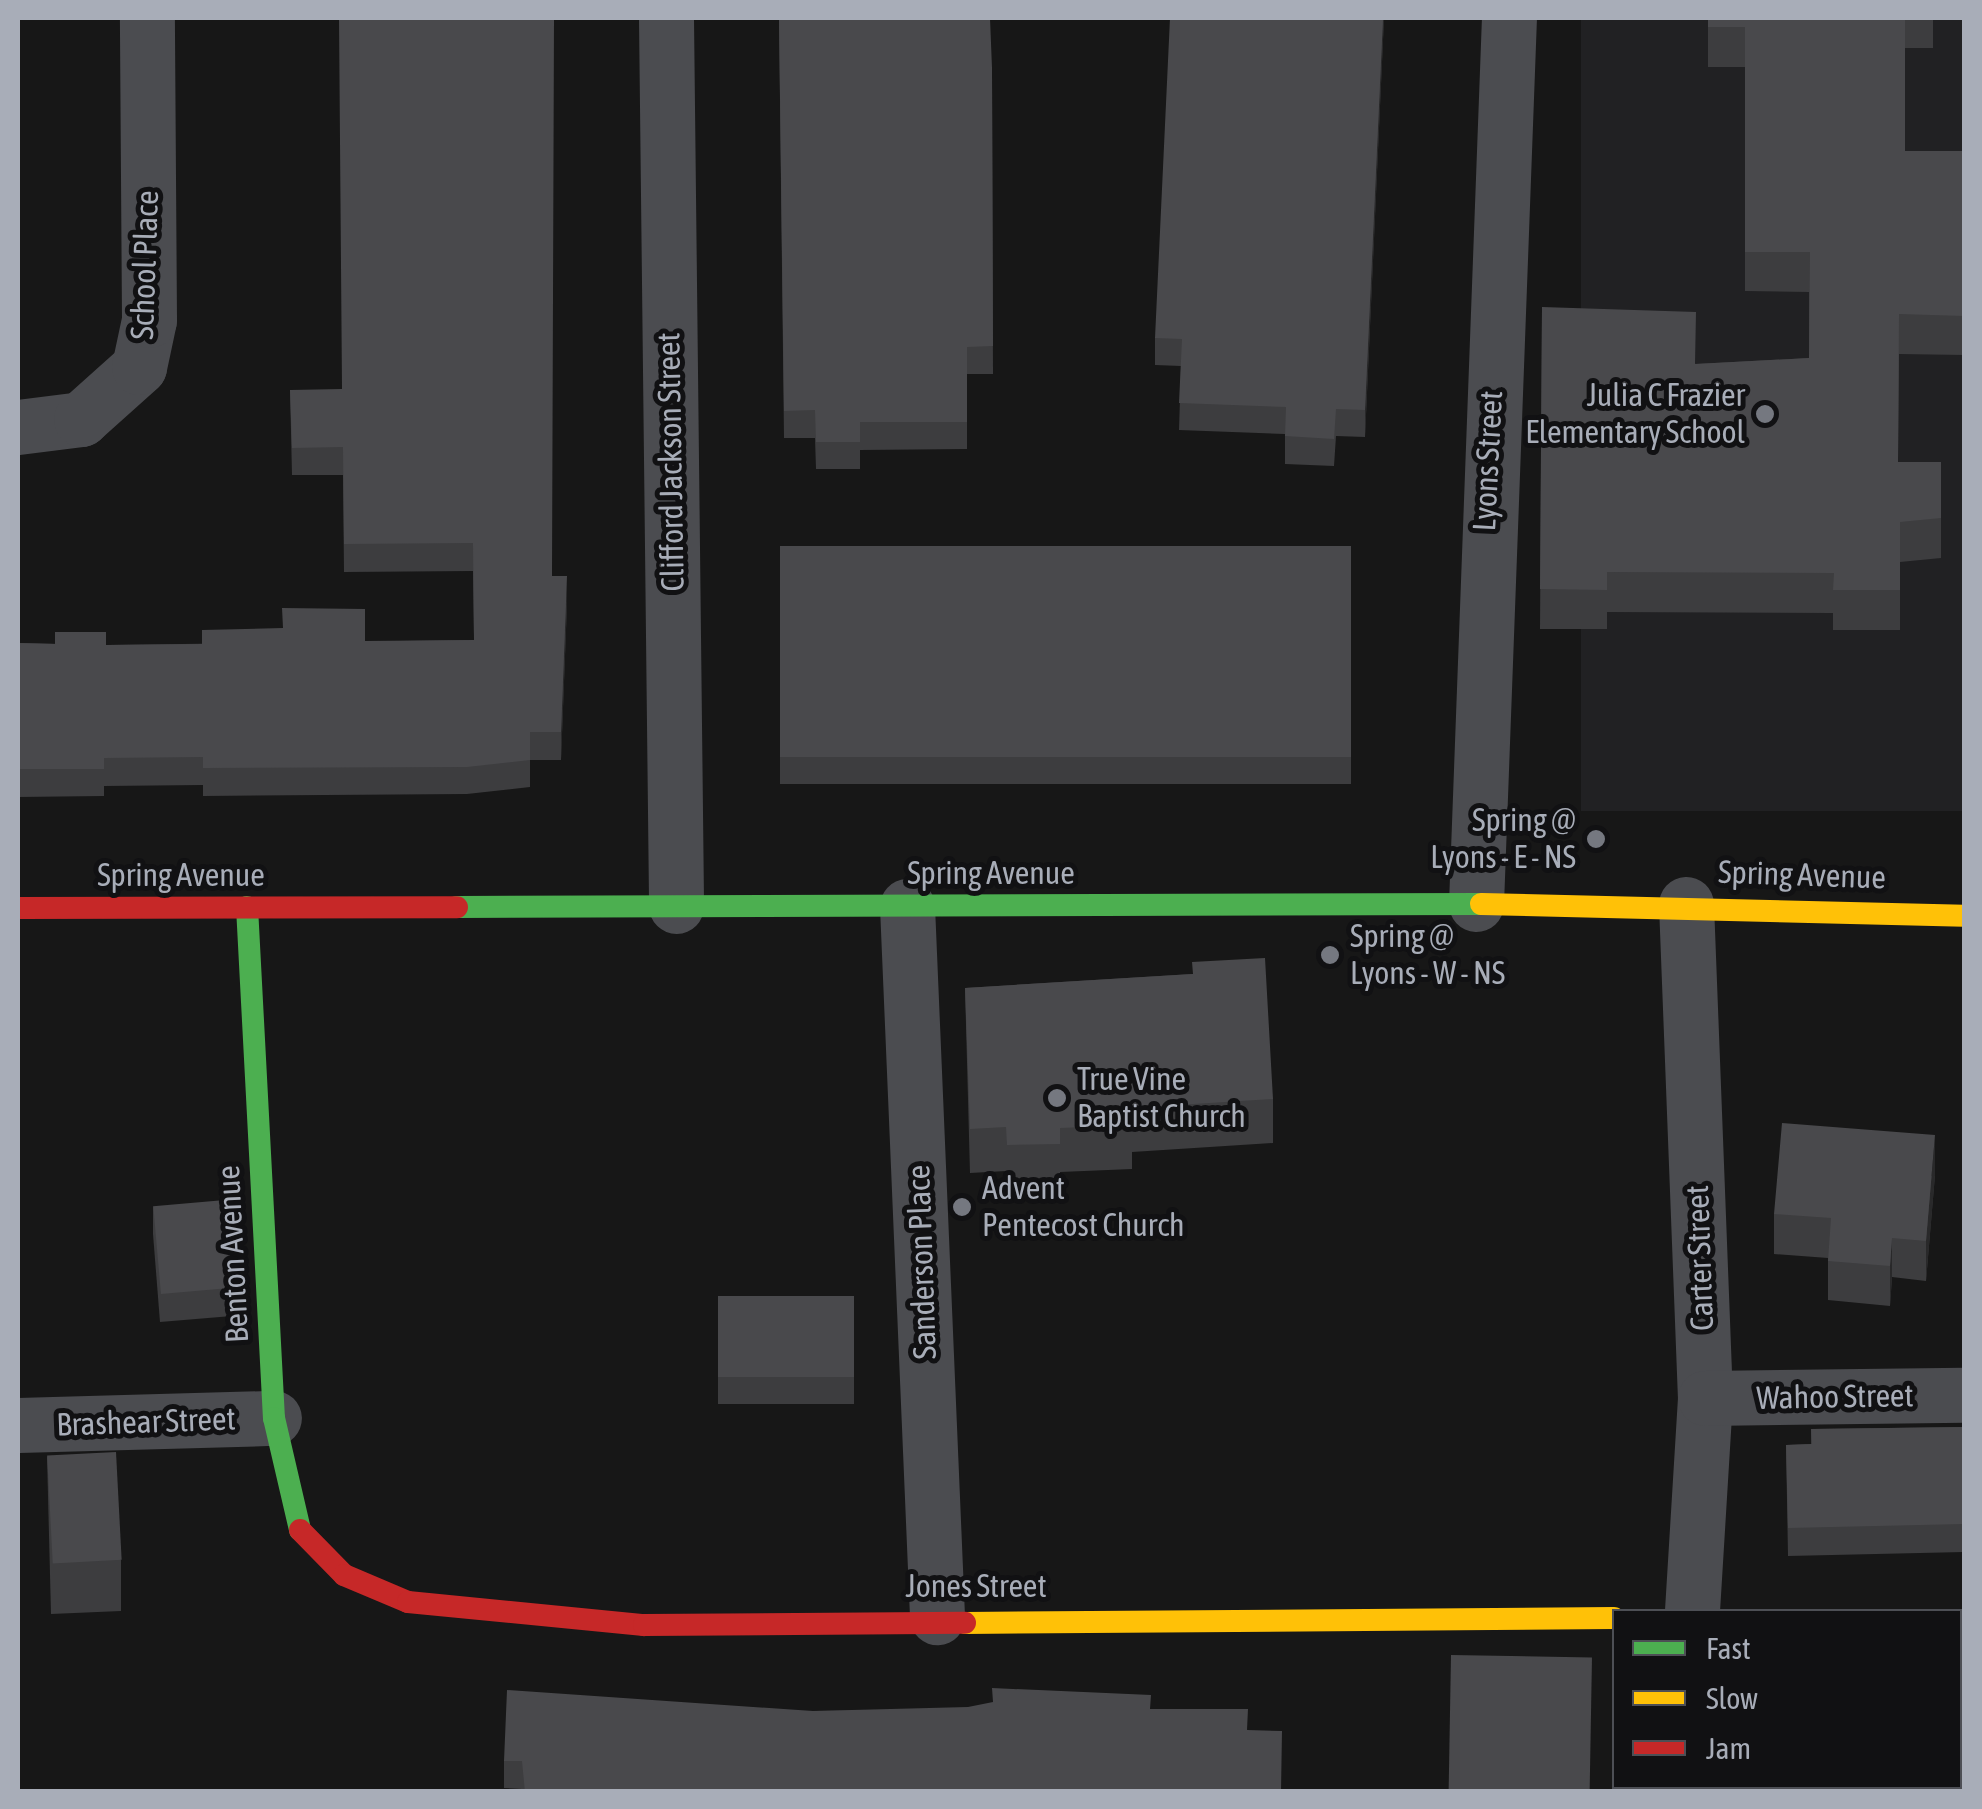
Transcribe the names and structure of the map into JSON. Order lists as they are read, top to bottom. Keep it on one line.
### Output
{"streets":{"street":["School Place","Lyons Street","Clifford Jackson Street","Spring Avenue","Benton Avenue","Carter Street","Sanderson Place","Wahoo Street","Brashear Street","Jones Street"]},"crossings":[["Lyons Street","Spring Avenue"],["Clifford Jackson Street","Spring Avenue"],["Spring Avenue","Benton Avenue"],["Spring Avenue","Carter Street"],["Spring Avenue","Sanderson Place"],["Benton Avenue","Brashear Street"],["Benton Avenue","Jones Street"],["Carter Street","Wahoo Street"],["Sanderson Place","Jones Street"]],"places":["Julia C Frazier Elementary School","Spring @ Lyons - E - NS","Spring @ Lyons - W - NS","True Vine Baptist Church","Advent Pentecost Church"],"legend":["Fast","Slow","Jam"]}
